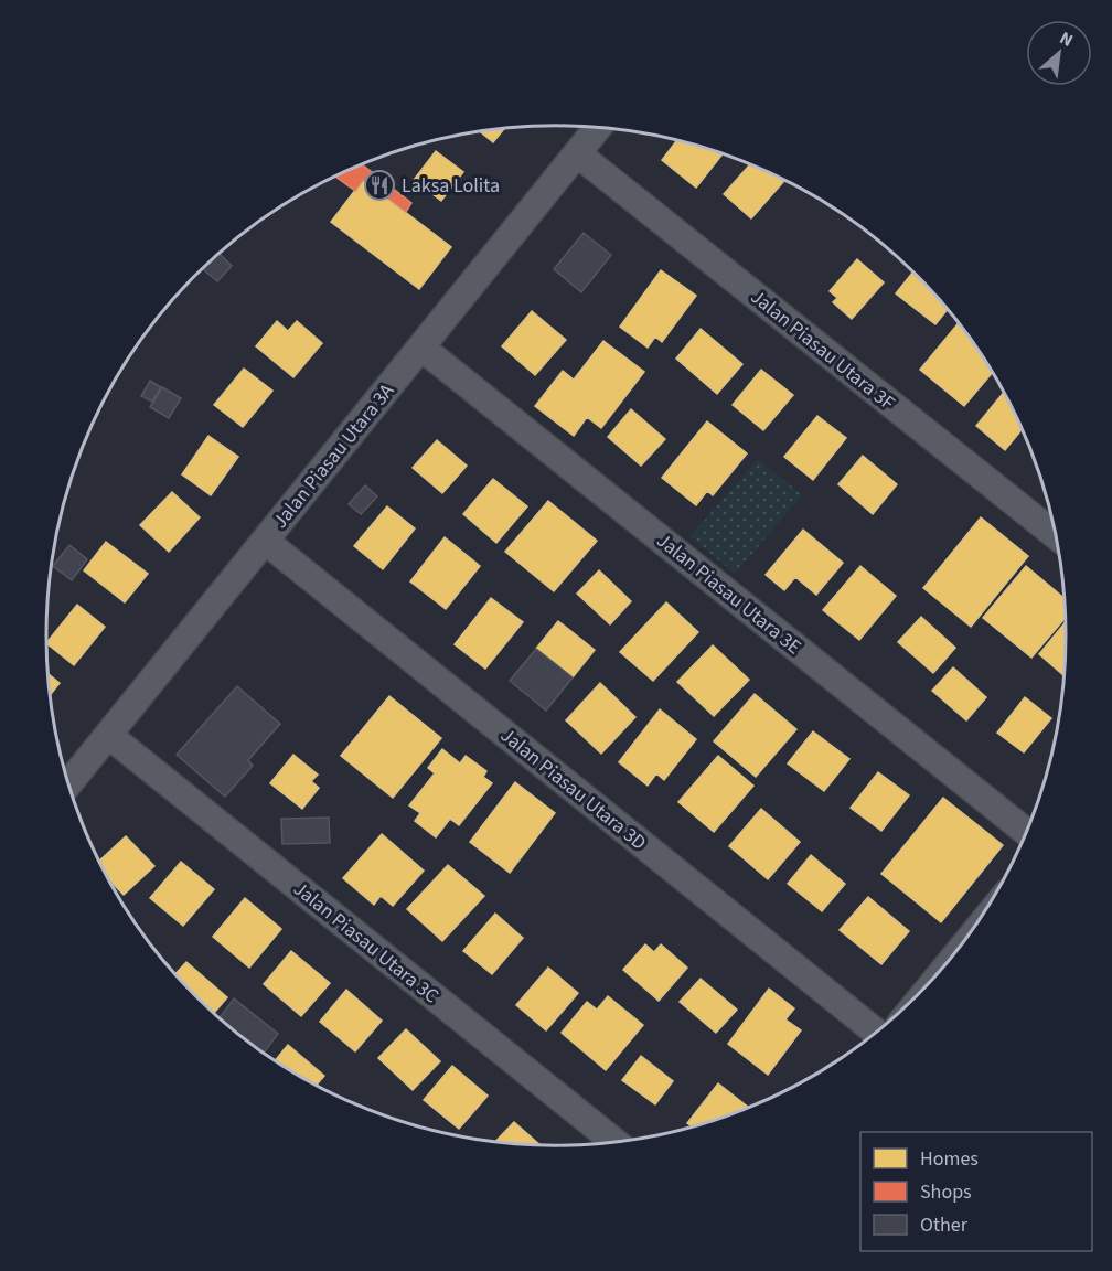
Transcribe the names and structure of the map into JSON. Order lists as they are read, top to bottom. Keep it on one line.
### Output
{"streets":{"street":["Jalan Piasau Utara 3F","Jalan Piasau Utara 3A","Jalan Piasau Utara 3E","Jalan Piasau Utara 3D","Jalan Piasau Utara 3C"]},"crossings":[["Jalan Piasau Utara 3F","Jalan Piasau Utara 3A"],["Jalan Piasau Utara 3A","Jalan Piasau Utara 3E"],["Jalan Piasau Utara 3A","Jalan Piasau Utara 3D"],["Jalan Piasau Utara 3A","Jalan Piasau Utara 3C"]],"places":{"restaurant":["Laksa Lolita"]},"legend":["Homes","Shops","Other"],"north":"top right"}
